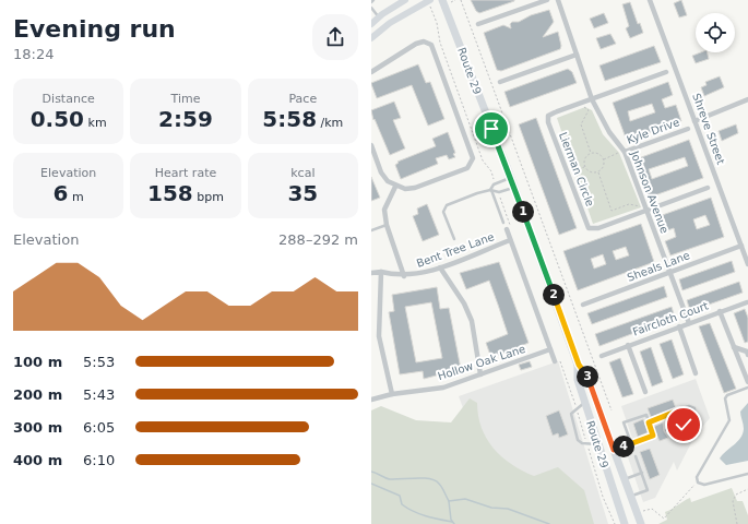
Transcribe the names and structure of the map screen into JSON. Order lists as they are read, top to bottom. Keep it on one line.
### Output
{"streets":{"main road":["Route 29"],"street":["Shreve Street","Kyle Drive","Lierman Circle","Johnson Avenue","Bent Tree Lane","Sheals Lane","Faircloth Court","Hollow Oak Lane"]},"crossings":[["Shreve Street","Sheals Lane"],["Kyle Drive","Johnson Avenue"],["Lierman Circle","Johnson Avenue"],["Johnson Avenue","Sheals Lane"],["Johnson Avenue","Faircloth Court"]],"page":{"heading":["Evening run","18:24"],"stats":[["Distance","0.50 km"],["Time","2:59"],["Pace","5:58 /km"],["Elevation","6 m"],["Heart rate","158 bpm"],["kcal","35"]],"pins":["1","2","3","4"],"chart":["Elevation","288–292 m"],"list":[{"name":"100 m","note":"5:53"},{"name":"200 m","note":"5:43"},{"name":"300 m","note":"6:05"},{"name":"400 m","note":"6:10"}]}}
